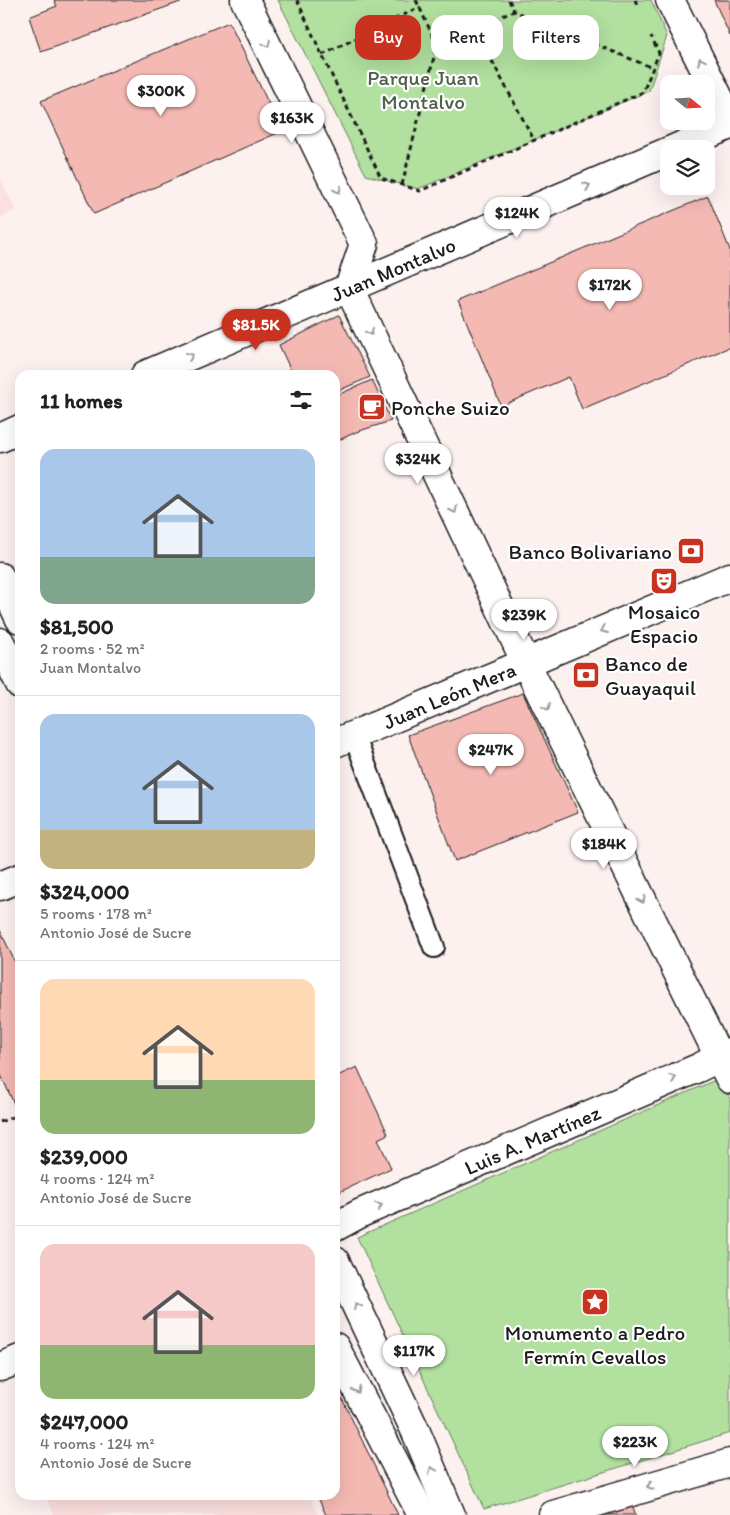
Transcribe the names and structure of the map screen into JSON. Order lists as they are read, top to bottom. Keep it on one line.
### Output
{"streets":{"street":["Juan Montalvo","Juan León Mera","Luis A. Martínez"]},"one_way":["Juan Montalvo","Juan León Mera","Luis A. Martínez"],"parks":["Parque Juan Montalvo"],"places":{"cafe":["Ponche Suizo"],"bank":["Banco Bolivariano","Banco de Guayaquil"],"theatre":["Mosaico Espacio"],"place":["Monumento a Pedro Fermín Cevallos"]},"north":"right","page":{"chip":["Buy","Rent","Filters"],"price":["$300K","$163K","$124K","$172K","$81.5K","$324K","$239K","$247K","$184K","$117K","$223K"],"heading":"11 homes","list":[{"name":"$81,500","note":"2 rooms · 52 m² · Juan Montalvo"},{"name":"$324,000","note":"5 rooms · 178 m² · Antonio José de Sucre"},{"name":"$239,000","note":"4 rooms · 124 m² · Antonio José de Sucre"},{"name":"$247,000","note":"4 rooms · 124 m² · Antonio José de Sucre"}]}}
